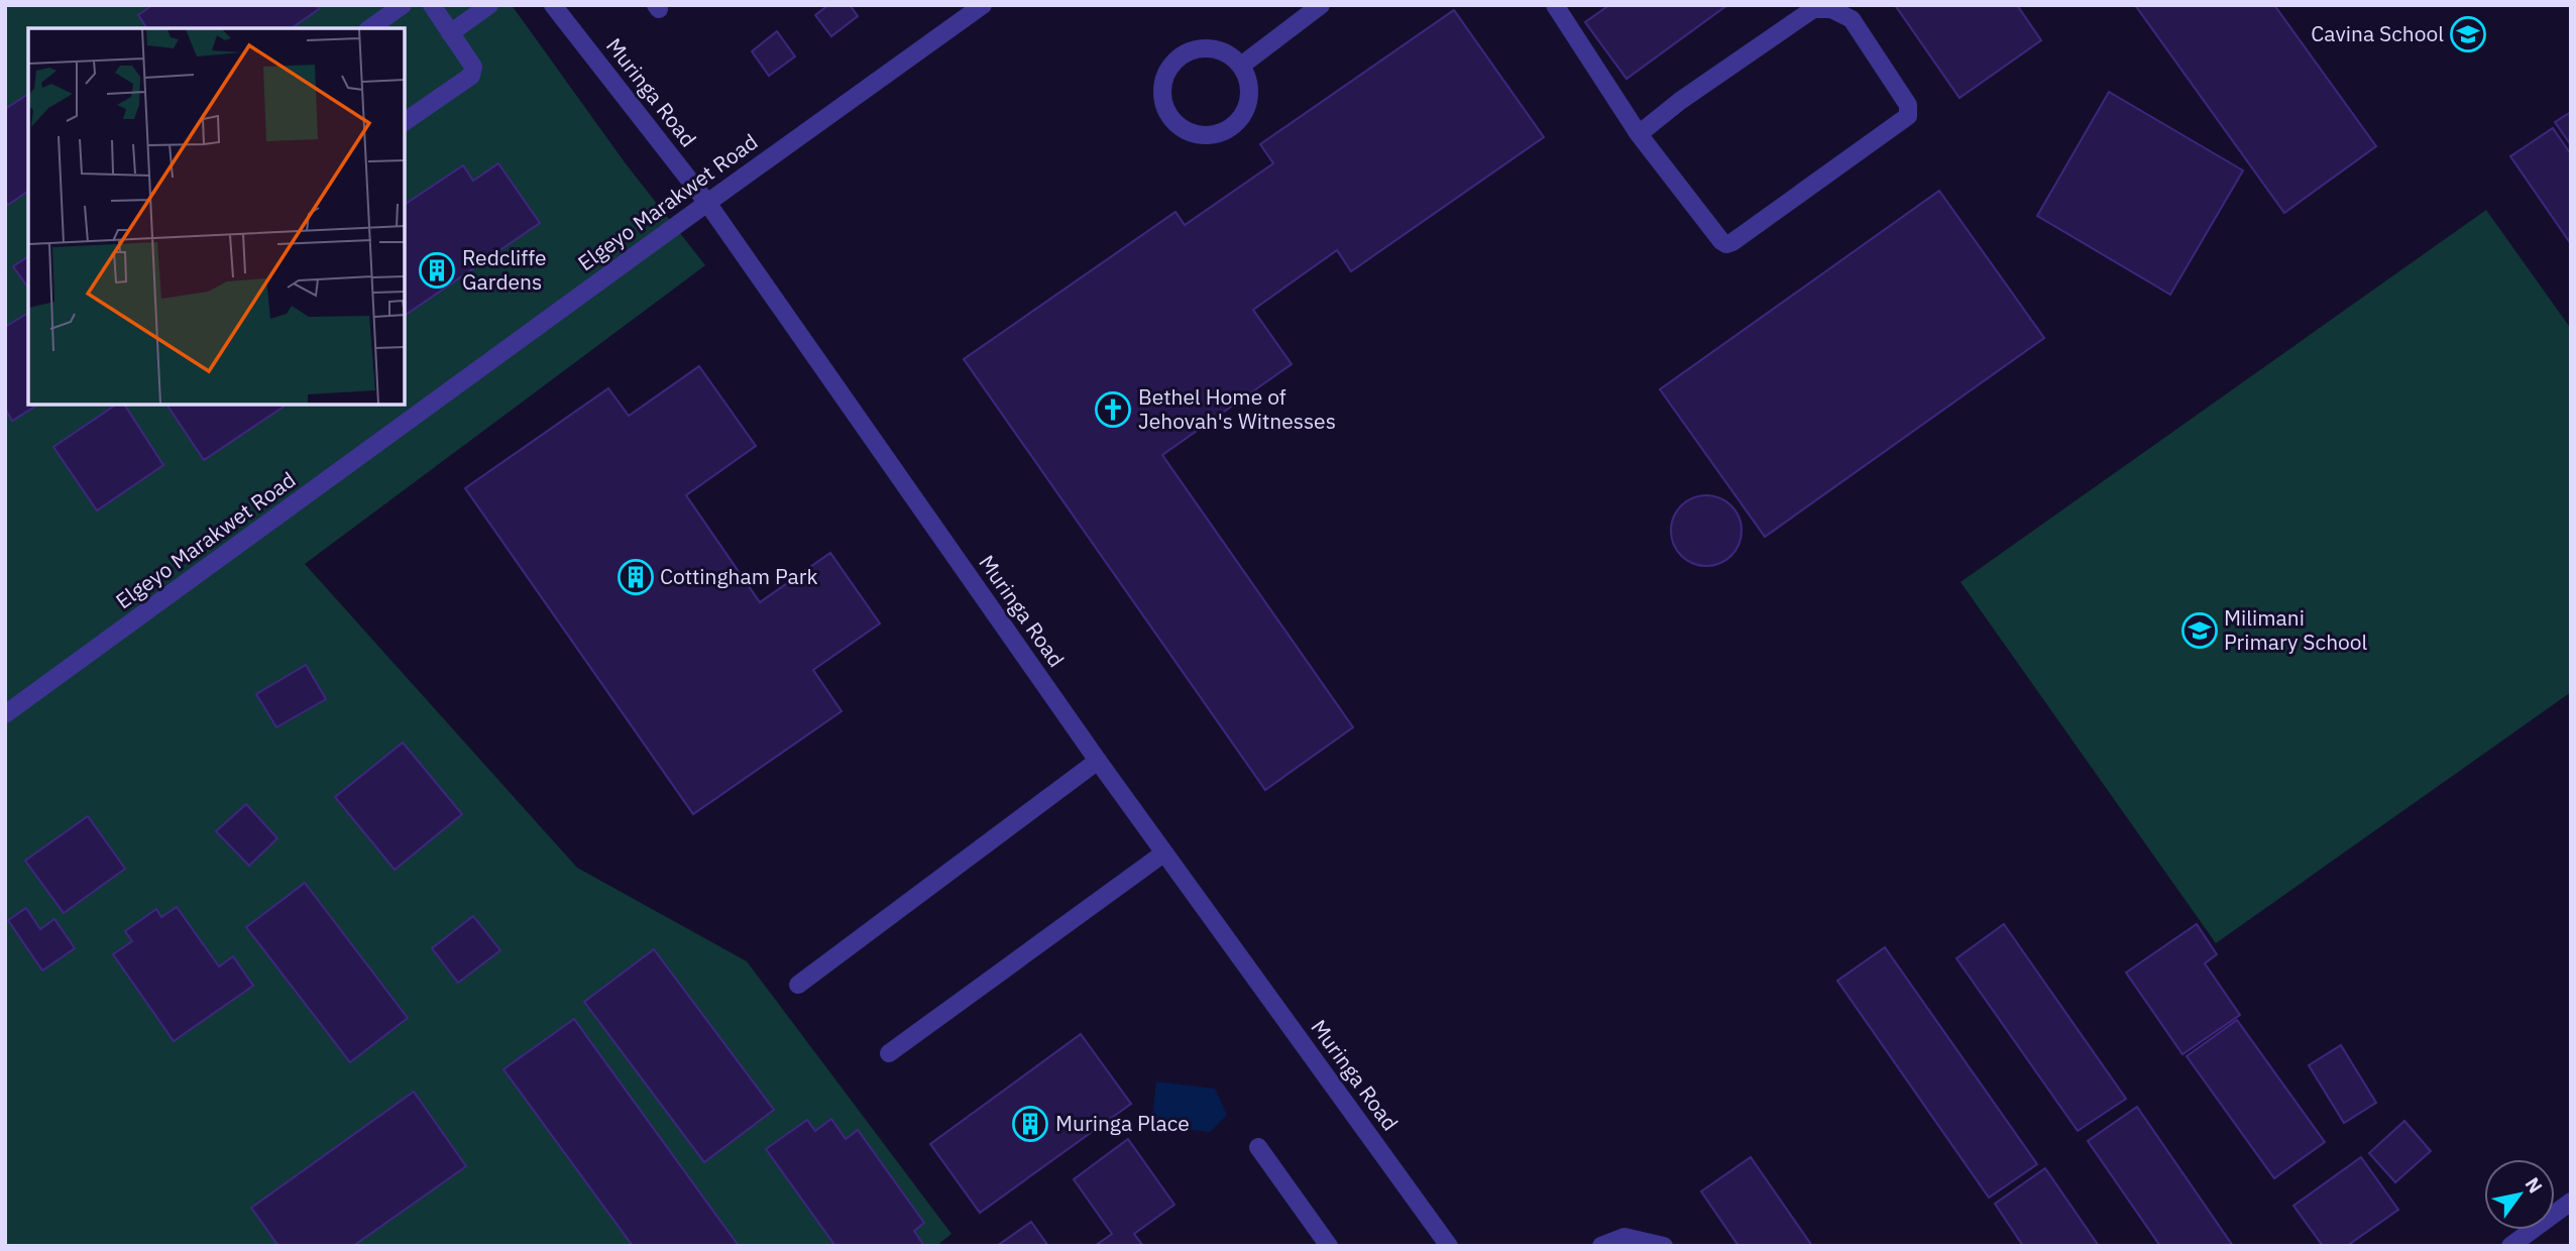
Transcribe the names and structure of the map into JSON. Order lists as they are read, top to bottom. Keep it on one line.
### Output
{"streets":{"street":["Muringa Road","Elgeyo Marakwet Road"]},"crossings":[["Muringa Road","Elgeyo Marakwet Road"]],"places":{"school or university":["Cavina School","Milimani Primary School"],"building":["Redcliffe Gardens","Cottingham Park","Muringa Place"],"church":["Bethel Home of Jehovah's Witnesses"]},"north":"top right"}
